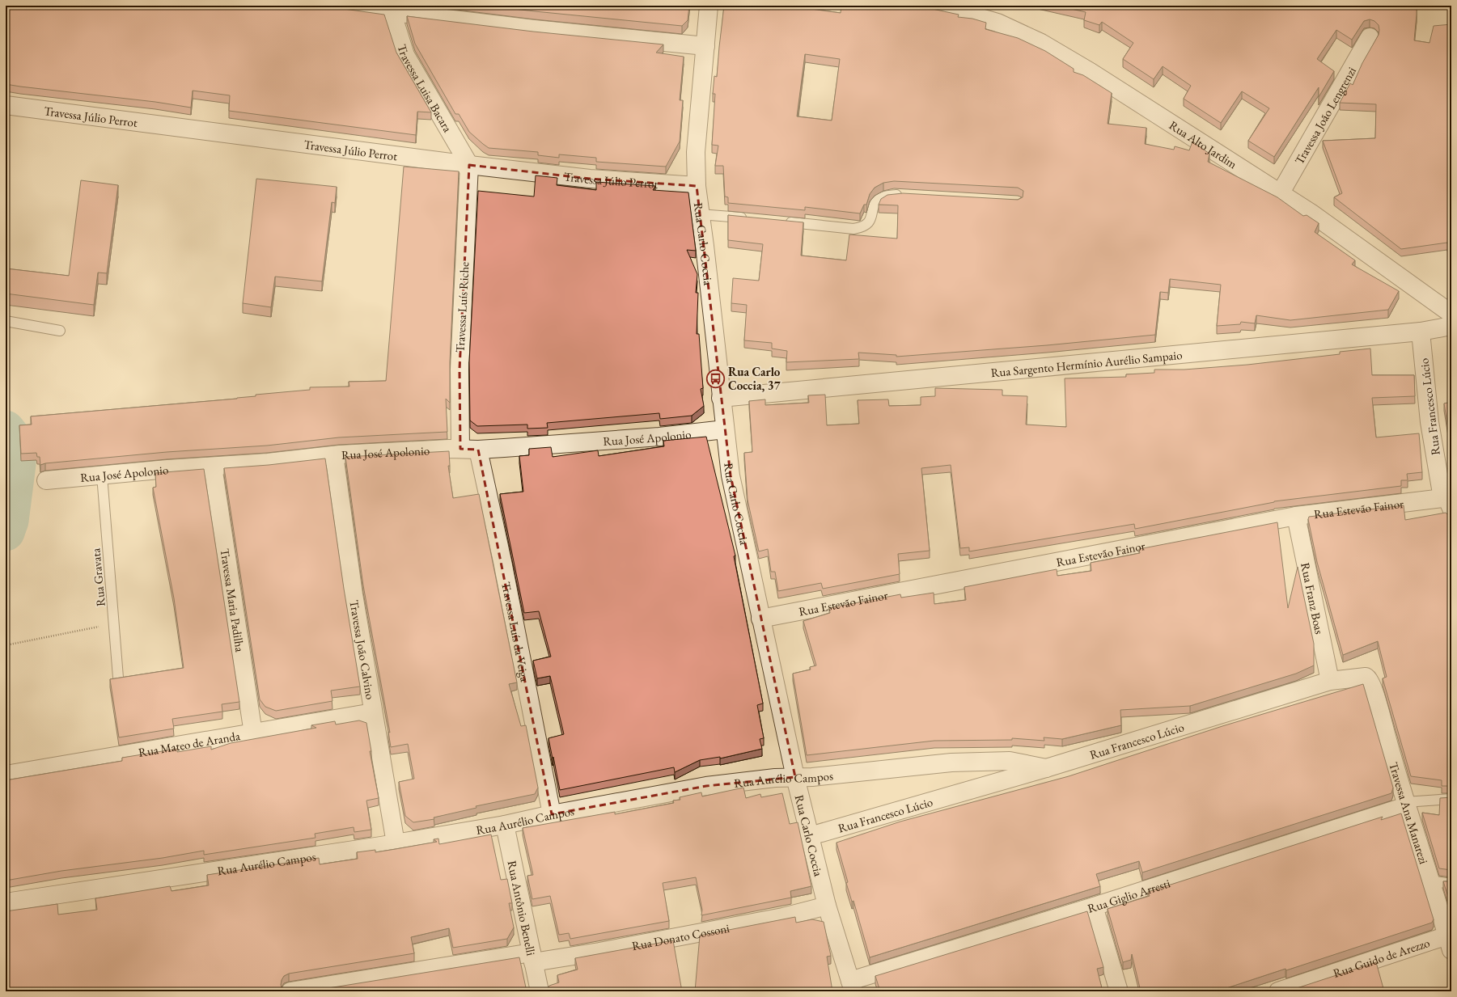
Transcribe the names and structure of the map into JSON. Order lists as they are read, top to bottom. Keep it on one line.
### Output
{"streets":{"street":["Travessa Luisa Bacara","Travessa João Lengrenzi","Travessa Júlio Perrot","Rua Alto Jardim","Rua Carlo Coccia","Travessa Luís Riche","Rua Sargento Hermínio Aurélio Sampaio","Rua Francesco Lúcio","Rua José Apolonio","Rua Estevão Fainor","Rua Franz Boas","Travessa Maria Padilha","Travessa Luís da Veiga","Travessa João Calvino","Rua Mateo de Aranda","Rua Aurélio Campos","Travessa Ana Manarezi","Rua Giglio Arresti","Rua Antônio Benelli","Rua Donato Cossoni","Rua Guido de Arezzo"],"lane":["Rua Gravata"]},"crossings":[["Travessa Luisa Bacara","Travessa Júlio Perrot"],["Travessa Luisa Bacara","Travessa Luís Riche"],["Travessa João Lengrenzi","Rua Alto Jardim"],["Travessa Júlio Perrot","Rua Carlo Coccia"],["Travessa Júlio Perrot","Travessa Luís Riche"],["Rua Carlo Coccia","Rua Sargento Hermínio Aurélio Sampaio"],["Rua Carlo Coccia","Rua Francesco Lúcio"],["Rua Carlo Coccia","Rua José Apolonio"],["Rua Carlo Coccia","Rua Estevão Fainor"],["Rua Carlo Coccia","Rua Aurélio Campos"],["Rua Carlo Coccia","Rua Giglio Arresti"],["Rua Carlo Coccia","Rua Donato Cossoni"],["Travessa Luís Riche","Rua José Apolonio"],["Rua Sargento Hermínio Aurélio Sampaio","Rua Francesco Lúcio"],["Rua Francesco Lúcio","Rua Estevão Fainor"],["Rua Francesco Lúcio","Rua Franz Boas"],["Rua Francesco Lúcio","Rua Aurélio Campos"],["Rua Francesco Lúcio","Travessa Ana Manarezi"],["Rua José Apolonio","Rua Gravata"],["Rua José Apolonio","Travessa Maria Padilha"],["Rua José Apolonio","Travessa Luís da Veiga"],["Rua José Apolonio","Travessa João Calvino"],["Rua Estevão Fainor","Rua Franz Boas"],["Travessa Maria Padilha","Rua Mateo de Aranda"],["Travessa Luís da Veiga","Rua Aurélio Campos"],["Travessa João Calvino","Rua Mateo de Aranda"],["Travessa João Calvino","Rua Aurélio Campos"],["Rua Aurélio Campos","Rua Antônio Benelli"],["Travessa Ana Manarezi","Rua Giglio Arresti"],["Travessa Ana Manarezi","Rua Guido de Arezzo"],["Rua Antônio Benelli","Rua Donato Cossoni"]],"places":{"bus stop":["Rua Carlo Coccia, 37"]}}
